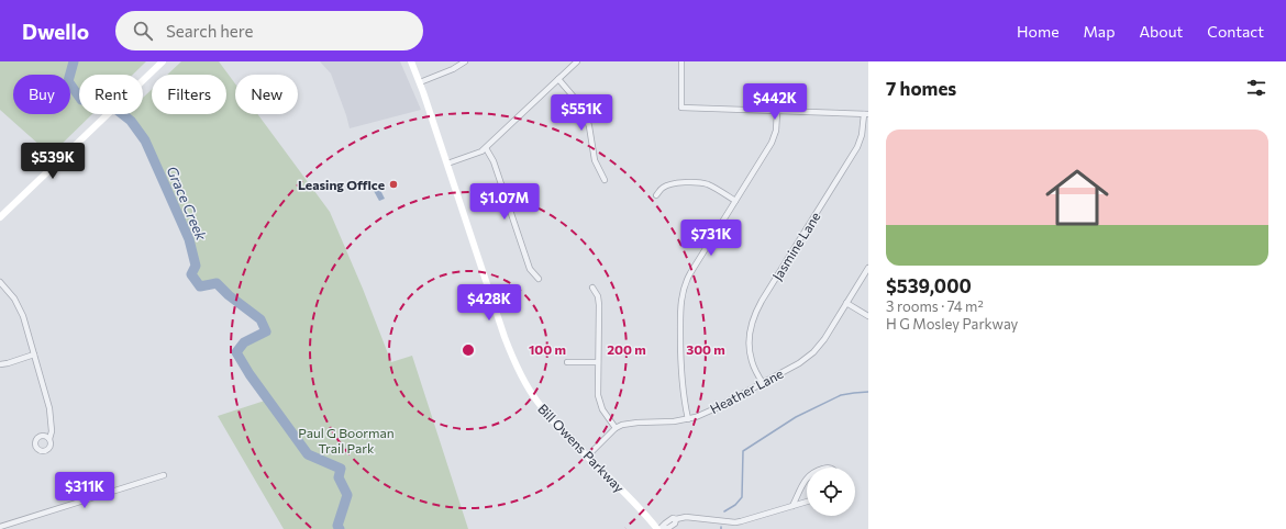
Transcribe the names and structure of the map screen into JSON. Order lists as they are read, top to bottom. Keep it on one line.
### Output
{"streets":{"main road":["Bill Owens Parkway"],"street":["Jasmine Lane","Heather Lane"]},"crossings":[["Jasmine Lane","Heather Lane"]],"water":["Grace Creek"],"parks":["Paul G Boorman Trail Park"],"places":["Leasing Office"],"page":{"header":"Dwello","search":"Search here","nav":["Home","Map","About","Contact"],"heading":"7 homes","chip":["Buy","Rent","Filters","New"],"price":["$442K","$551K","$539K","$1.07M","$731K","$428K","$311K"],"list":[{"name":"$539,000","note":"3 rooms · 74 m² · H G Mosley Parkway"}]},"rings":["100 m","200 m","300 m"]}
